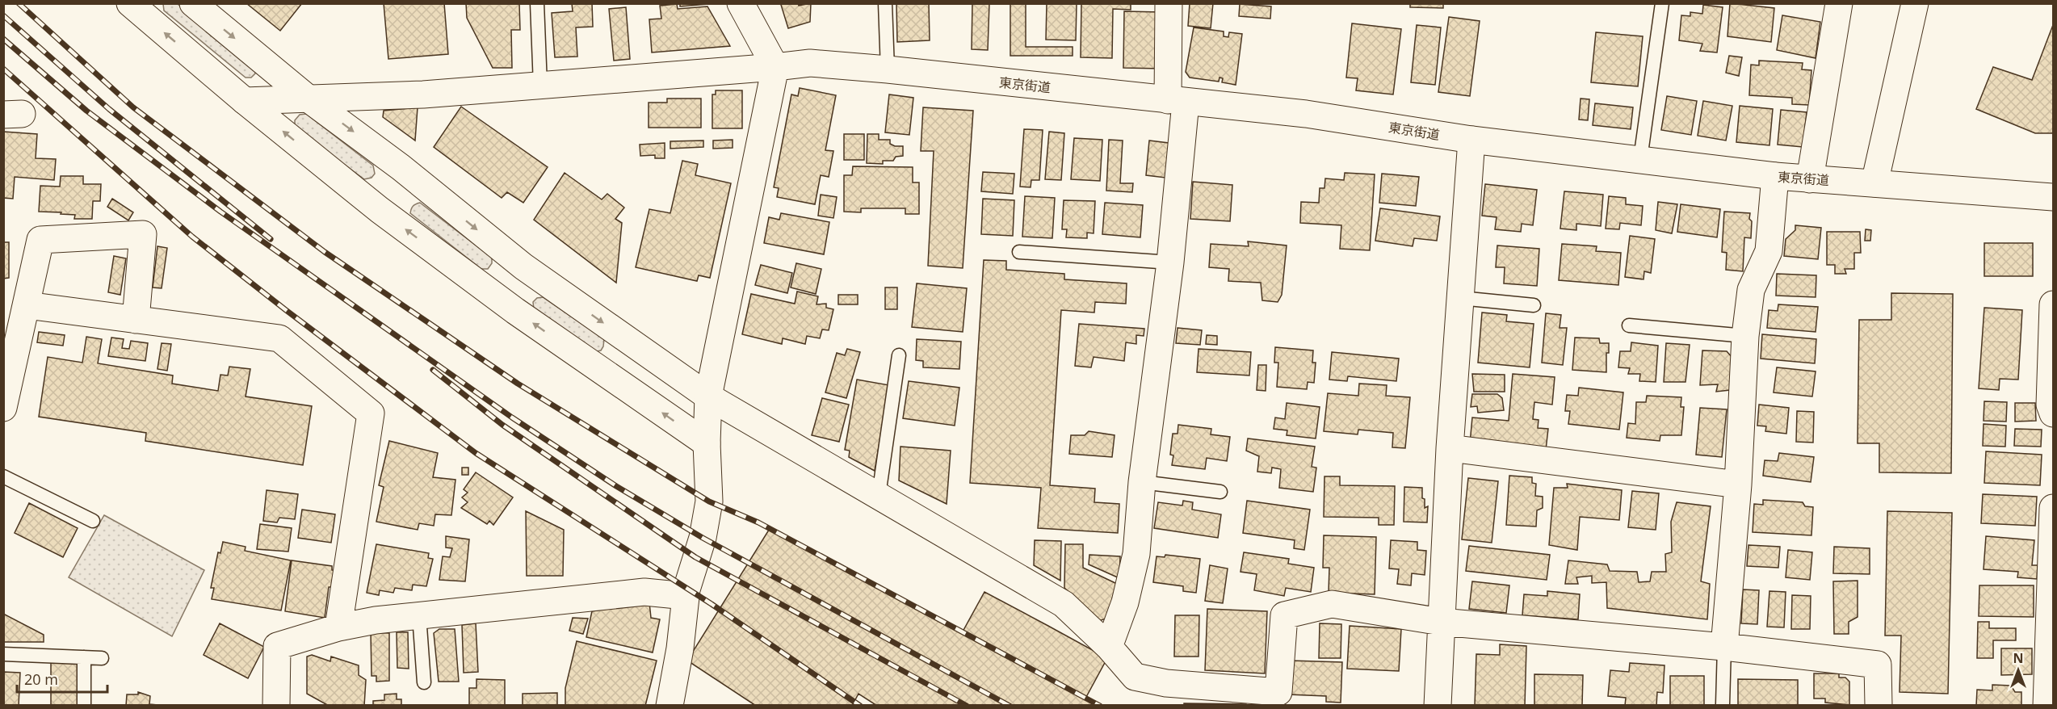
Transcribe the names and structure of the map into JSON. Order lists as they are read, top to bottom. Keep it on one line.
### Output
{"streets":{"street":["東京街道"]},"scale_bar":"20 m","north":"top"}
